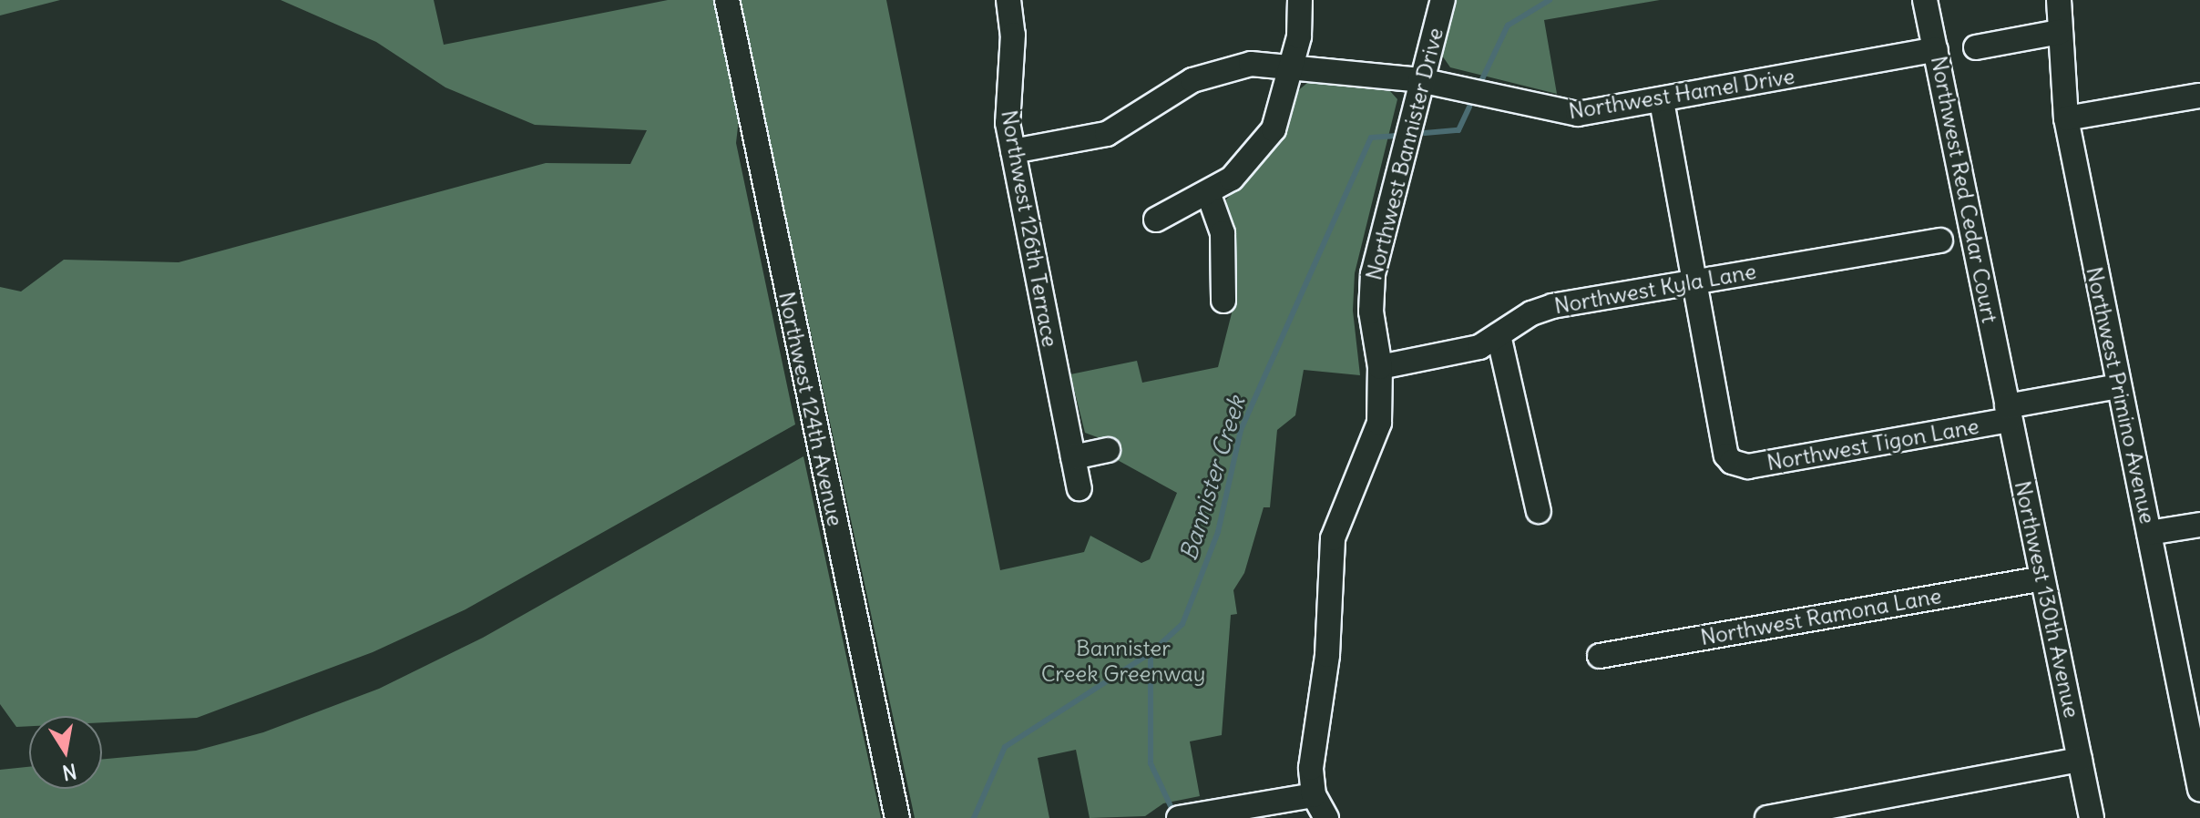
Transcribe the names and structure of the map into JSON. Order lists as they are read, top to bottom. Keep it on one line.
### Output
{"streets":{"street":["Northwest Hamel Drive","Northwest Bannister Drive","Northwest Red Cedar Court","Northwest 126th Terrace","Northwest Kyla Lane","Northwest Primino Avenue","Northwest 124th Avenue","Northwest Tigon Lane","Northwest 130th Avenue","Northwest Ramona Lane"]},"crossings":[["Northwest Hamel Drive","Northwest Bannister Drive"],["Northwest Hamel Drive","Northwest Red Cedar Court"],["Northwest Hamel Drive","Northwest 126th Terrace"],["Northwest Bannister Drive","Northwest Kyla Lane"],["Northwest Red Cedar Court","Northwest 130th Avenue"],["Northwest Kyla Lane","Northwest Tigon Lane"],["Northwest Primino Avenue","Northwest Tigon Lane"],["Northwest Tigon Lane","Northwest 130th Avenue"],["Northwest 130th Avenue","Northwest Ramona Lane"]],"water":["Bannister Creek"],"parks":["Bannister Creek Greenway"],"north":"bottom"}
